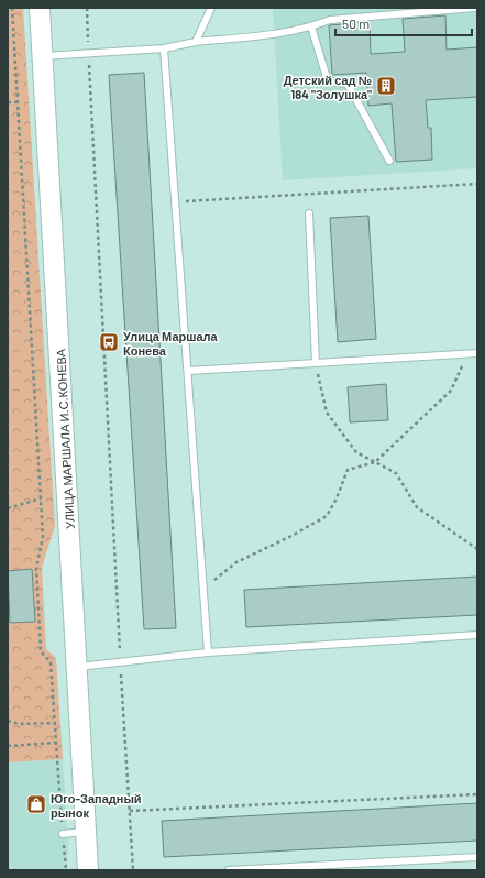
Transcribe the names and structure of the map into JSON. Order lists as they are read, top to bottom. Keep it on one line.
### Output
{"streets":{"main road":["УЛИЦА МАРШАЛА И.С.КОНЕВА"]},"places":{"building":["Детский сад № 184 \"Золушка\""],"bus stop":["Улица Маршала Конева"],"shop":["Юго-Западный рынок"]},"scale_bar":"50 m"}
